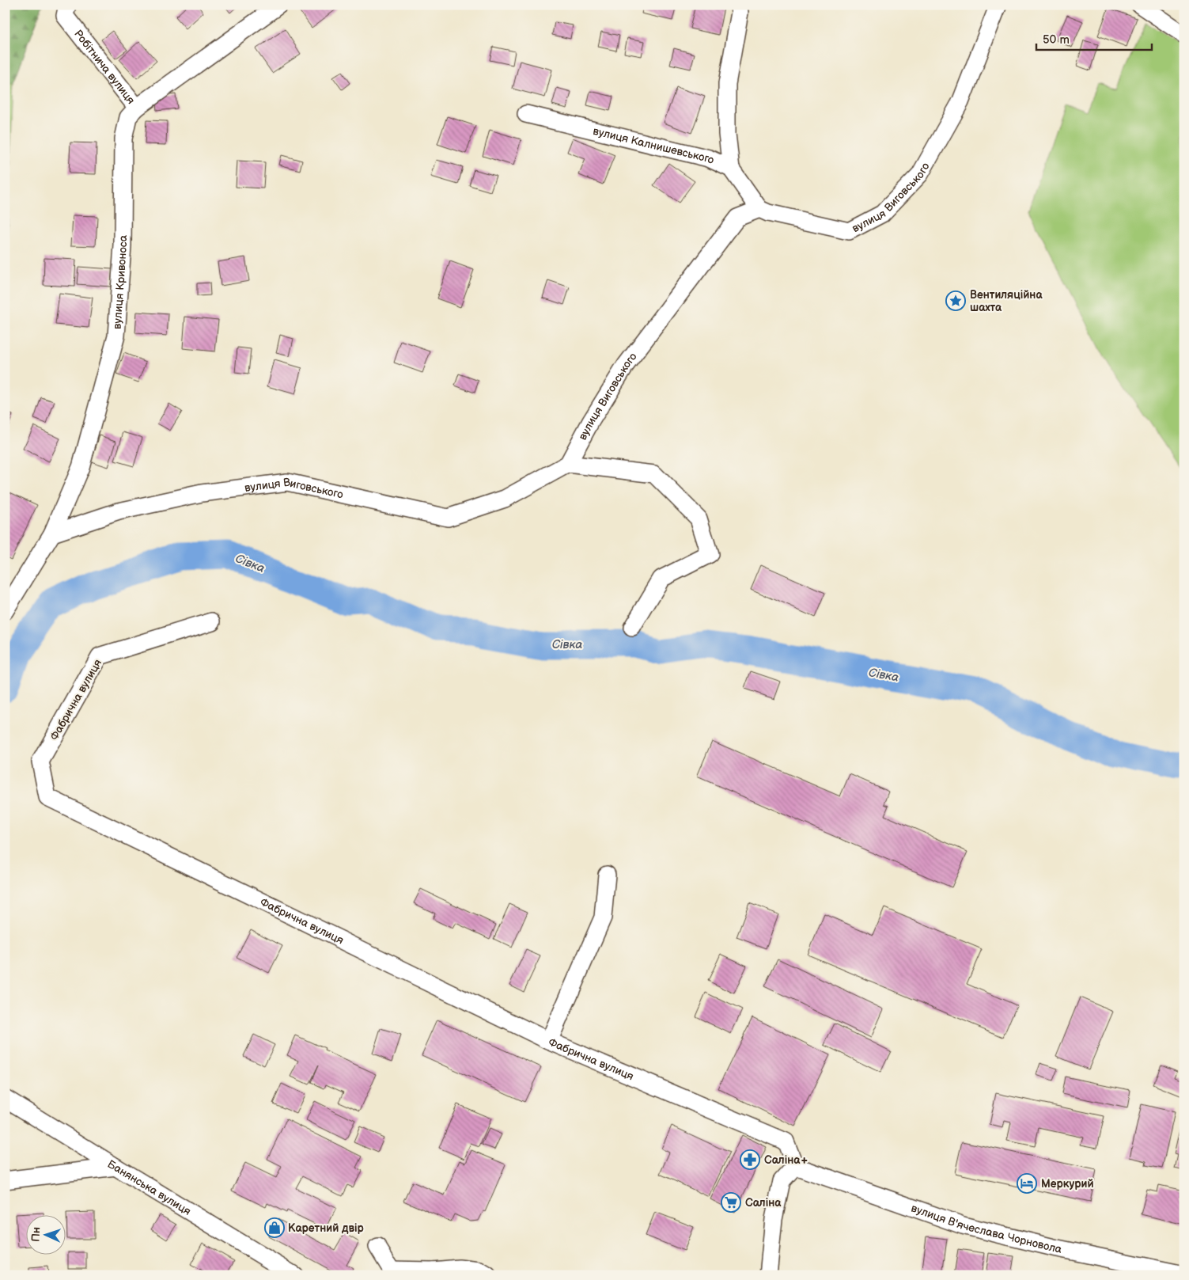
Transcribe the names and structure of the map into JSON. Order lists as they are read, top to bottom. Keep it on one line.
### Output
{"streets":{"street":["Робітнича вулиця","вулиця Калнишевського","вулиця Виговського","вулиця Кривоноса","Фабрична вулиця","Банянська вулиця","вулиця В'ячеслава Чорновола"]},"crossings":[["Робітнича вулиця","вулиця Кривоноса"],["вулиця Калнишевського","вулиця Виговського"],["вулиця Виговського","вулиця Кривоноса"],["Фабрична вулиця","вулиця В'ячеслава Чорновола"]],"water":["Сівка"],"places":{"place":["Вентиляційна шахта"],"pharmacy":["Саліна+"],"hotel":["Меркурий"],"supermarket":["Саліна"],"shop":["Каретний двір"]},"scale_bar":"50 m","north":"left"}
